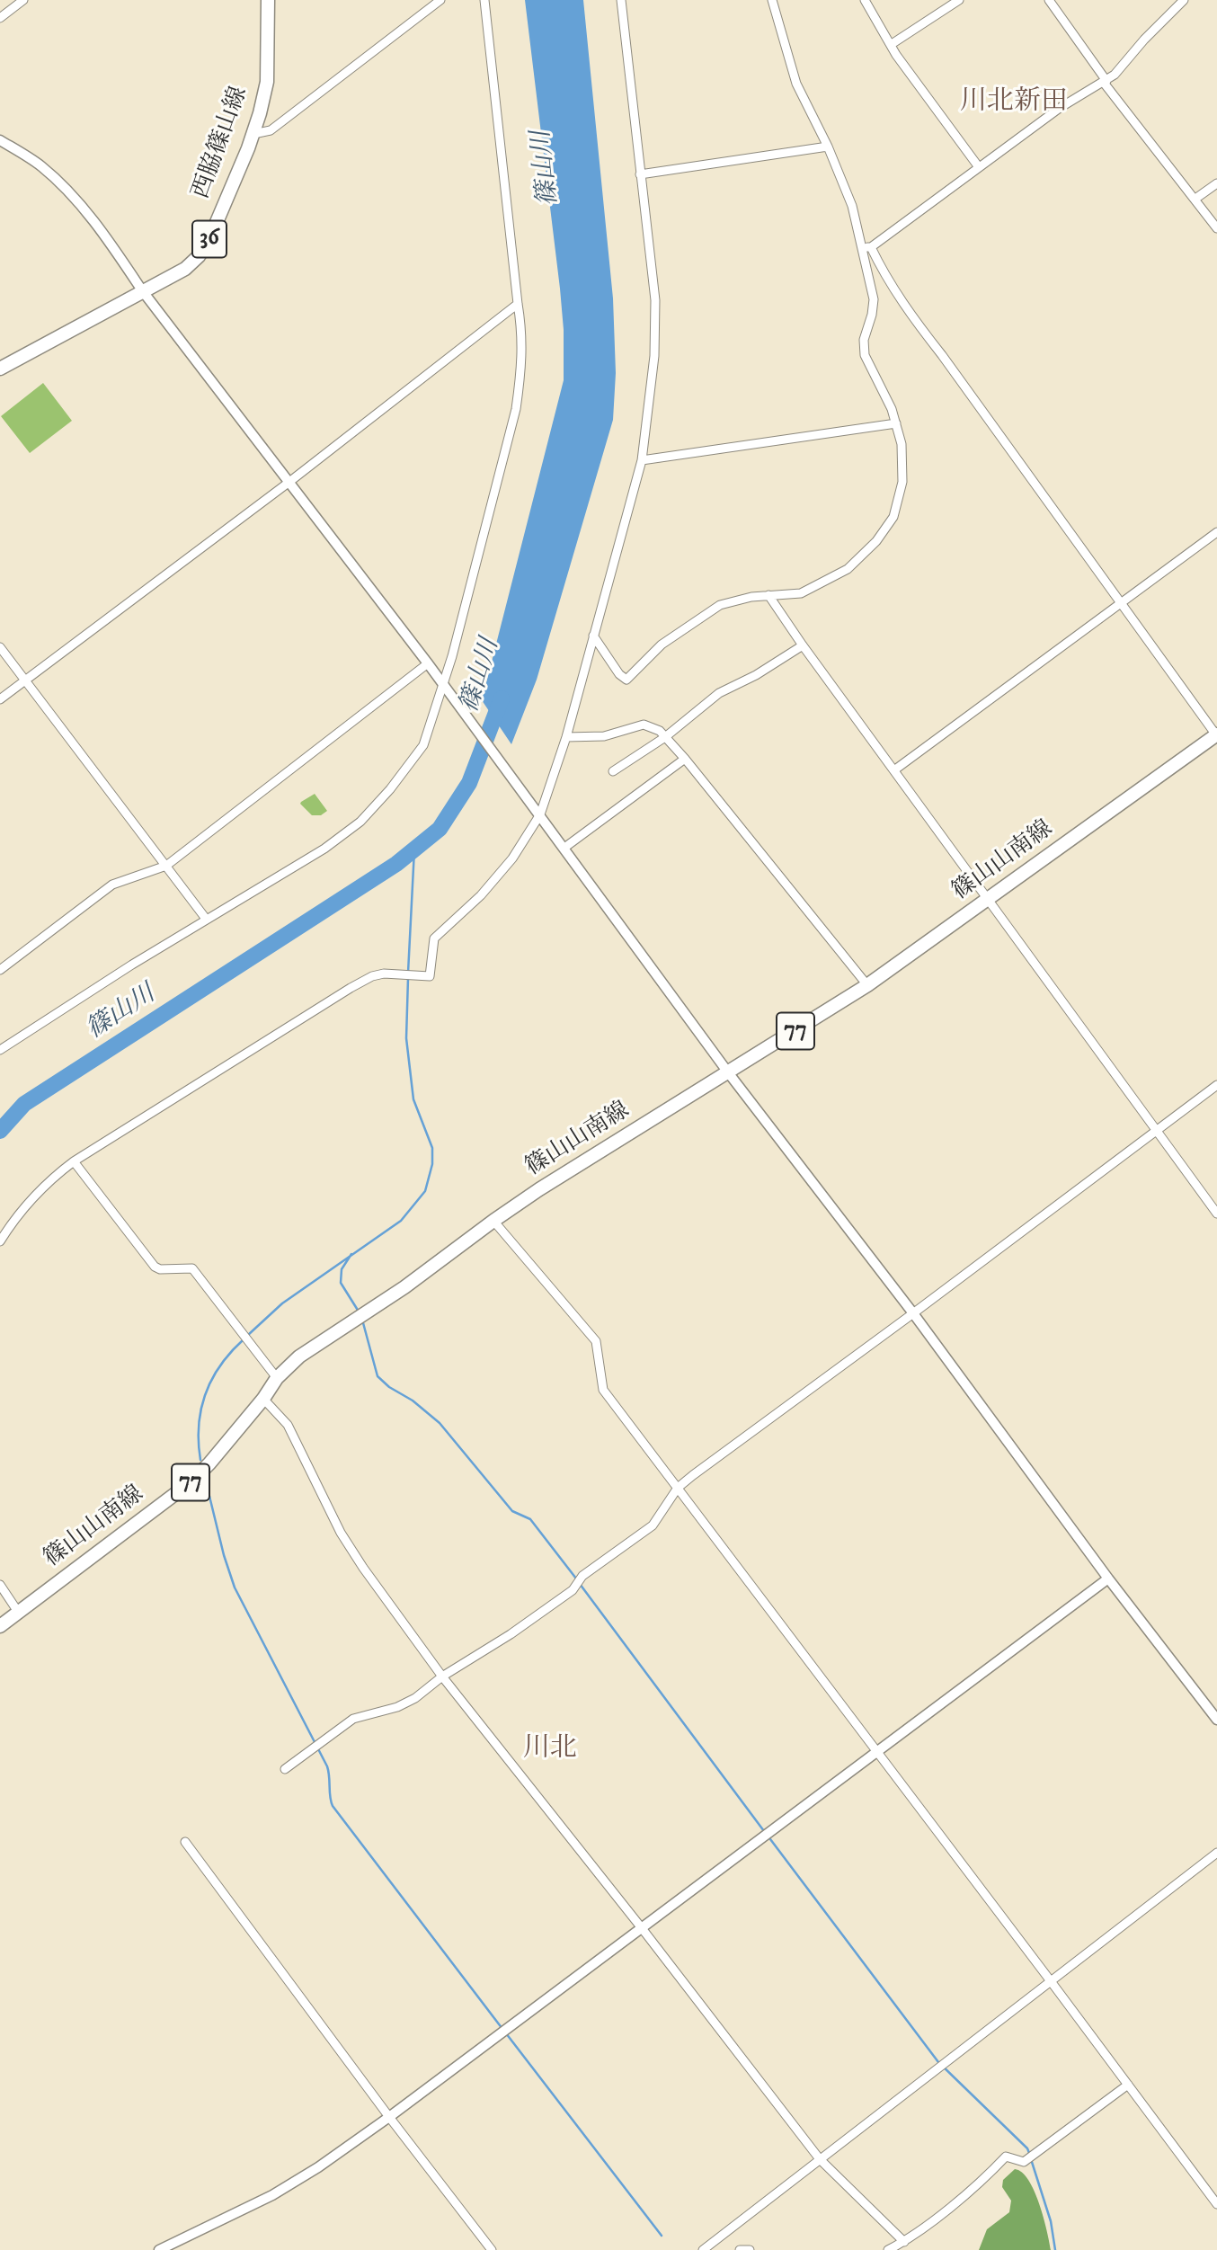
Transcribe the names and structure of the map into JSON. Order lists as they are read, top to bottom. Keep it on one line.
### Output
{"streets":{"main road":["西脇篠山線","36","篠山山南線","77"]},"districts":["川北新田","川北"],"water":["篠山川"]}
